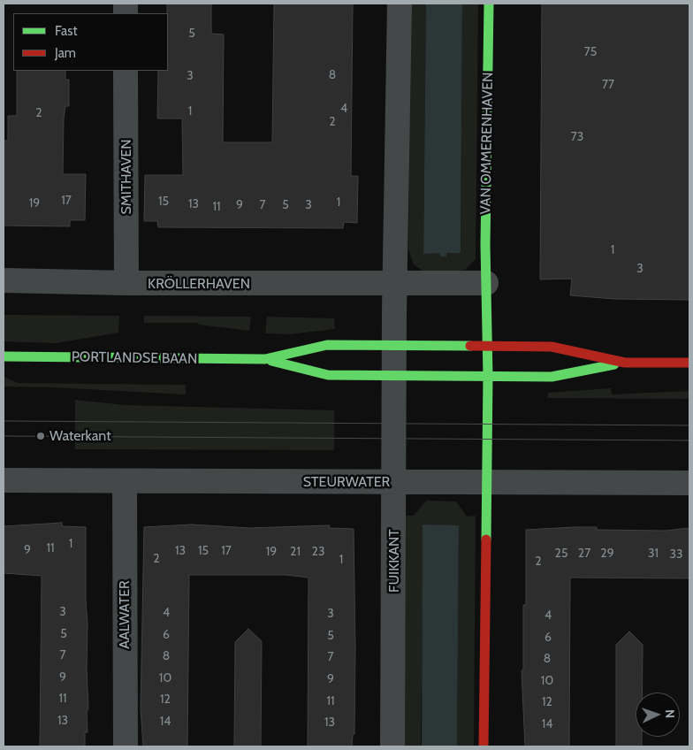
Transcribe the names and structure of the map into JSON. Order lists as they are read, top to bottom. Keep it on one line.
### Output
{"streets":{"street":["VAN OMMERENHAVEN","SMITHAVEN","KRÖLLERHAVEN","PORTLANDSE BAAN","STEURWATER","FUIKKANT","AALWATER"]},"crossings":[["VAN OMMERENHAVEN","PORTLANDSE BAAN"],["SMITHAVEN","KRÖLLERHAVEN"],["PORTLANDSE BAAN","FUIKKANT"],["STEURWATER","FUIKKANT"],["STEURWATER","AALWATER"]],"places":["Waterkant"],"house_numbers":["5","75","8","3","77","4","1","2","2","73","17","15","1","19","13","9","7","5","3","11","1","3","1","11","9","13","15","17","19","21","23","25","27","29","31","33","2","1","2","3","4","3","4","5","6","5","6","7","8","7","8","9","10","9","10","11","12","11","12","13","14","13","14"],"legend":["Fast","Jam"],"north":"right"}
